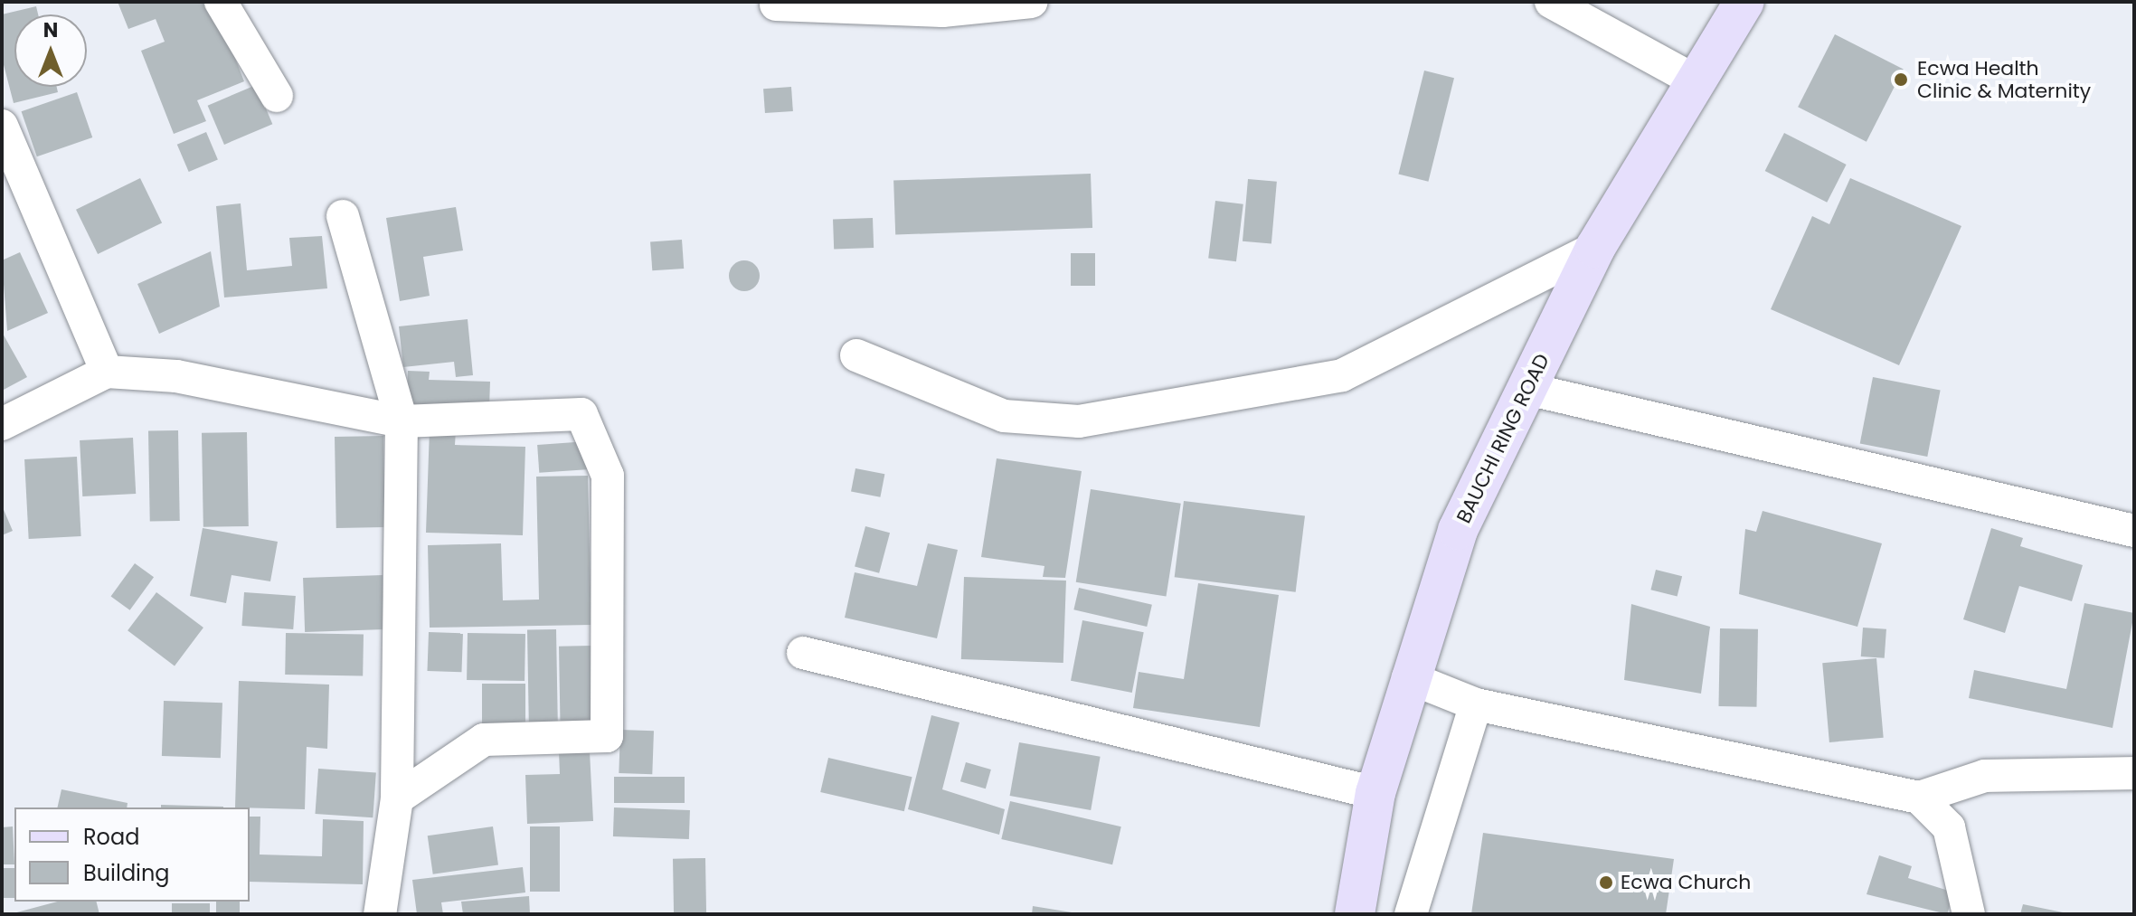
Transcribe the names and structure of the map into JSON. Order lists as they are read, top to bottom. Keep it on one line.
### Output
{"streets":{"main road":["BAUCHI RING ROAD"]},"places":["Ecwa Health Clinic & Maternity","Ecwa Church"],"legend":["Road","Building"],"north":"top"}
